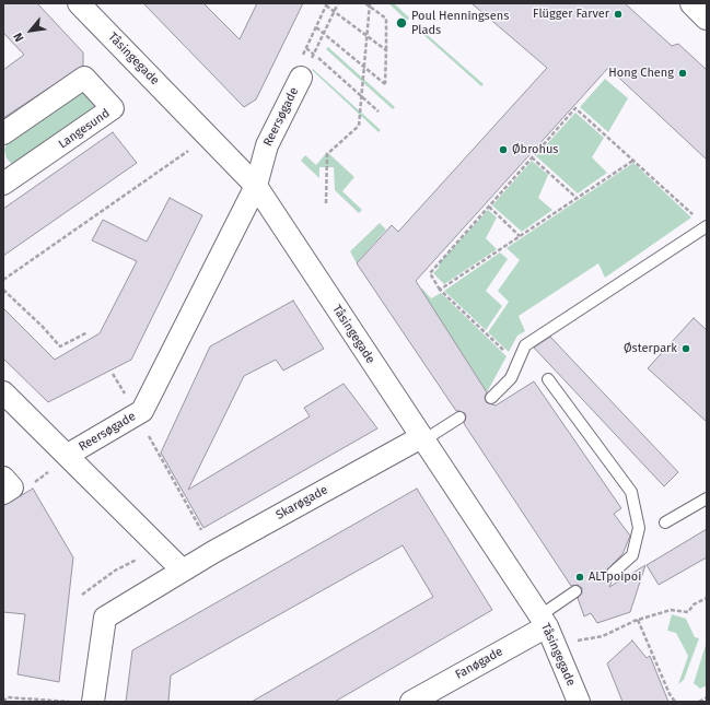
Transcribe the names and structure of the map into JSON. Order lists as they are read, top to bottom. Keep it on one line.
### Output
{"streets":{"street":["Tåsingegade","Reersøgade","Langesund","Skarøgade","Fanøgade"]},"crossings":[["Tåsingegade","Reersøgade"],["Tåsingegade","Skarøgade"],["Tåsingegade","Fanøgade"],["Reersøgade","Skarøgade"]],"places":["Flügger Farver","Poul Henningsens Plads","Hong Cheng","Øbrohus","Østerpark","ALTpoipoi"],"north":"bottom left"}
